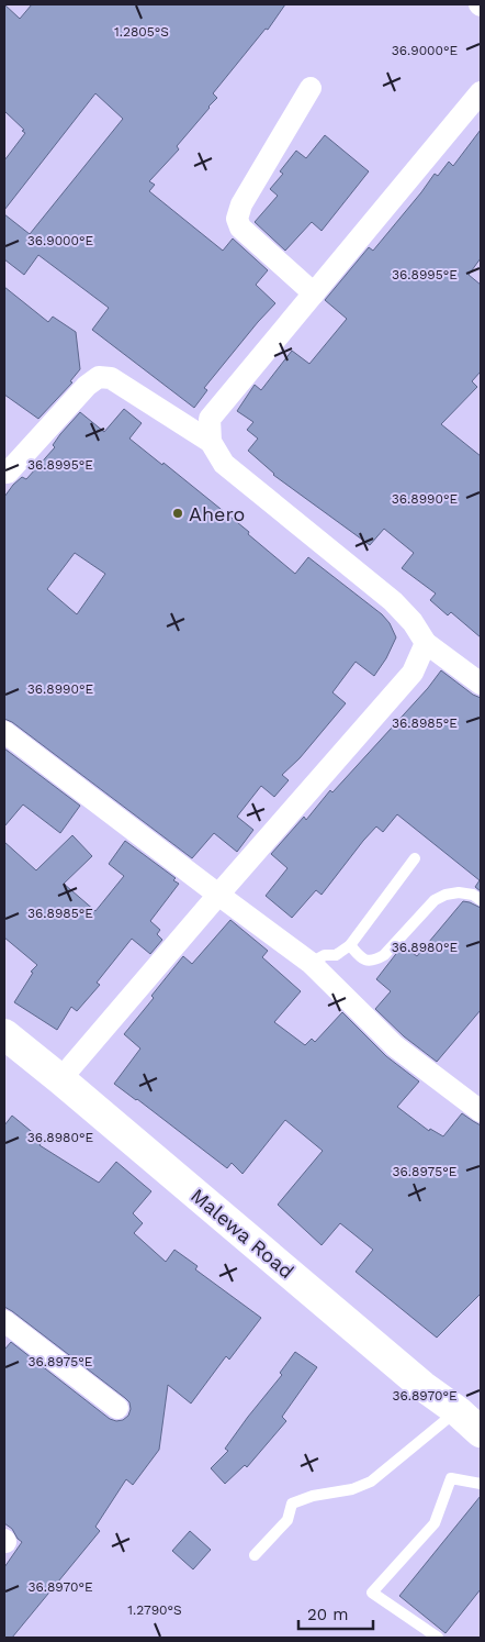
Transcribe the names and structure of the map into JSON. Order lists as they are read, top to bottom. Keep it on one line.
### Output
{"streets":{"street":["Malewa Road"]},"places":["Ahero"],"scale_bar":"20 m","coordinates":["1.2805°S","36.9000°E","36.8995°E","36.8990°E","36.8985°E","36.8980°E","36.8975°E","36.8970°E","1.2790°S"]}
